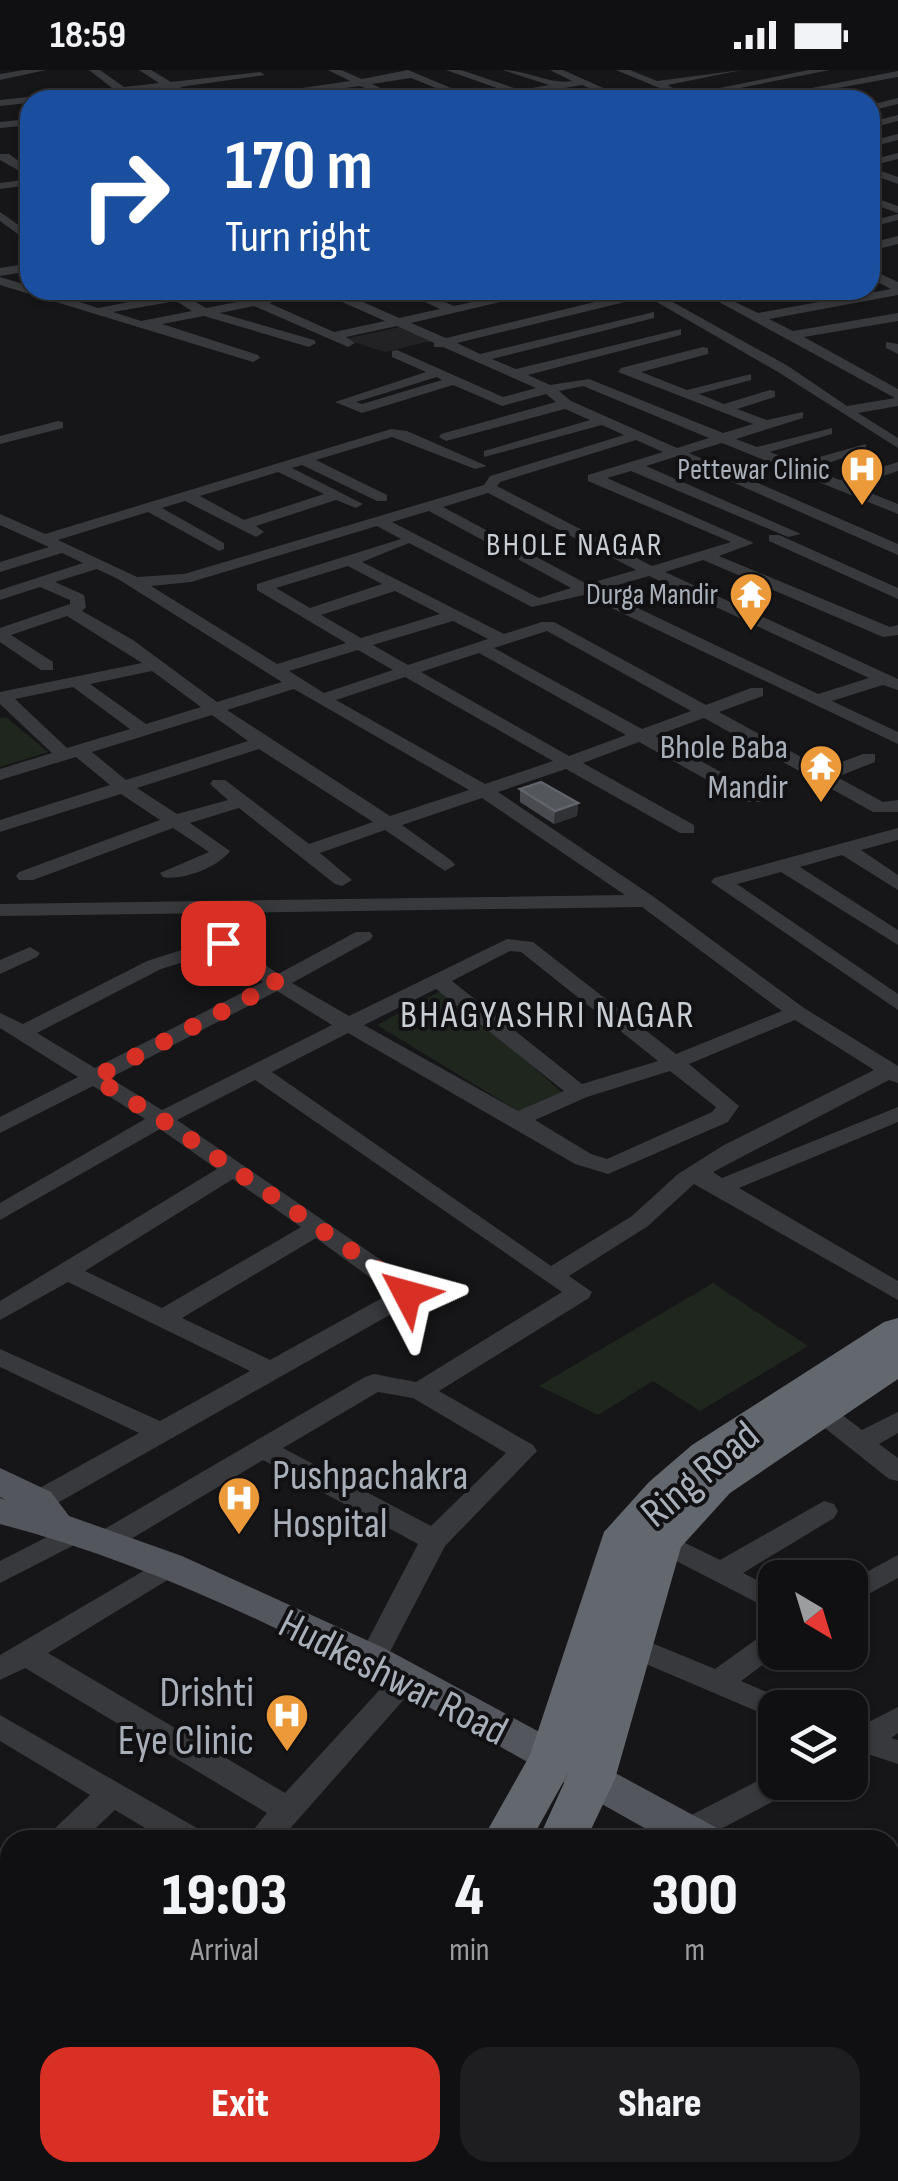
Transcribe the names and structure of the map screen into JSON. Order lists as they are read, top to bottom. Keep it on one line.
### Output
{"streets":{"highway":["Ring Road"],"main road":["Hudkeshwar Road"]},"crossings":[["Ring Road","Hudkeshwar Road"]],"districts":["BHOLE NAGAR","BHAGYASHRI NAGAR"],"places":{"hospital":["Pettewar Clinic","Pushpachakra Hospital","Drishti Eye Clinic"],"temple":["Durga Mandir","Bhole Baba Mandir"]},"north":"bottom right","page":{"status":"18:59","turn":["170 m","Turn right"],"eta":["19:03","Arrival","4","min","300","m"],"buttons":["Exit","Share"]}}
